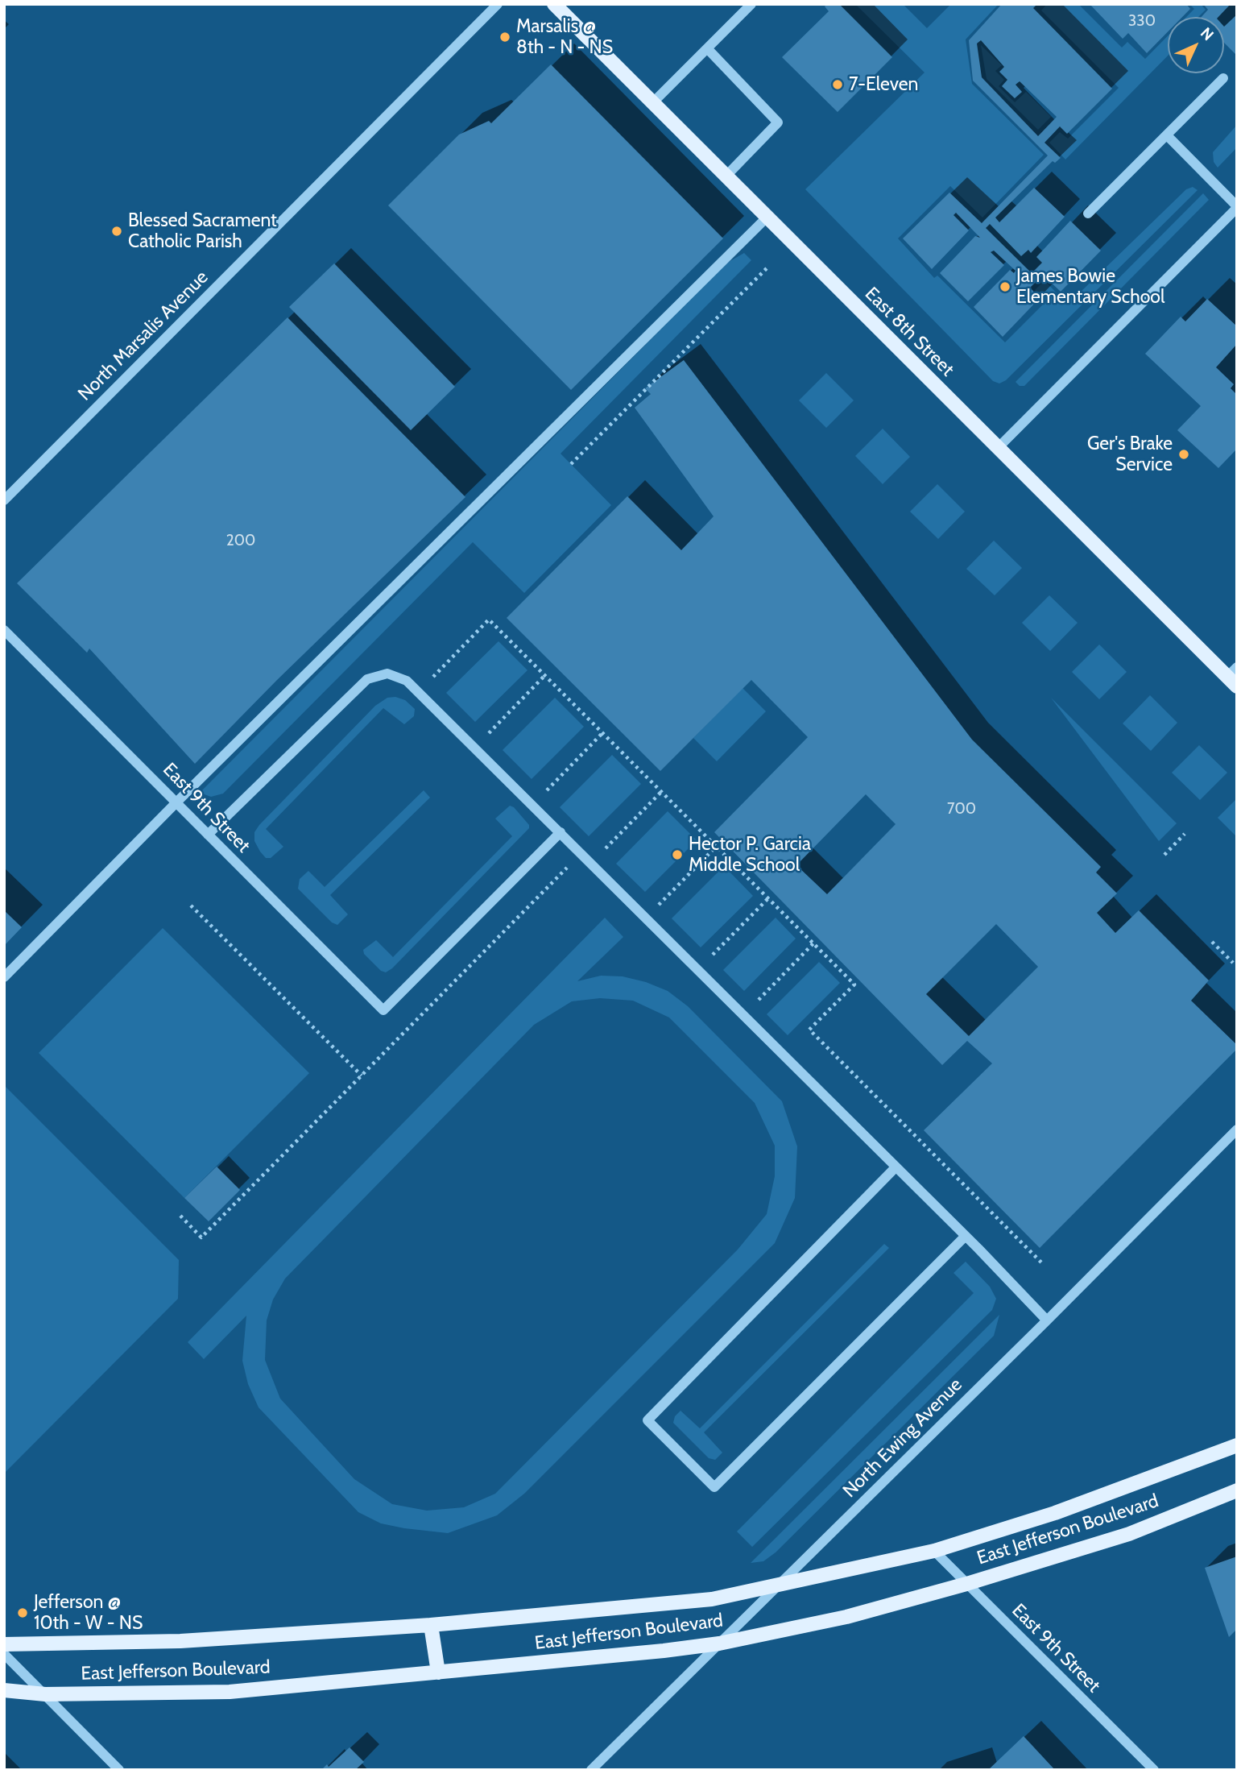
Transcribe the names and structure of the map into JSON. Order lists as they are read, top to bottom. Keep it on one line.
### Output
{"streets":{"main road":["East 8th Street","East Jefferson Boulevard"],"street":["North Marsalis Avenue","East 9th Street","North Ewing Avenue"]},"crossings":[["East 9th Street","East Jefferson Boulevard"],["North Ewing Avenue","East Jefferson Boulevard"]],"places":["Marsalis @ 8th - N - NS","7-Eleven","Blessed Sacrament Catholic Parish","James Bowie Elementary School","Ger's Brake Service","Hector P. Garcia Middle School","Jefferson @ 10th - W - NS"],"house_numbers":["330","200","700"],"north":"top right"}
